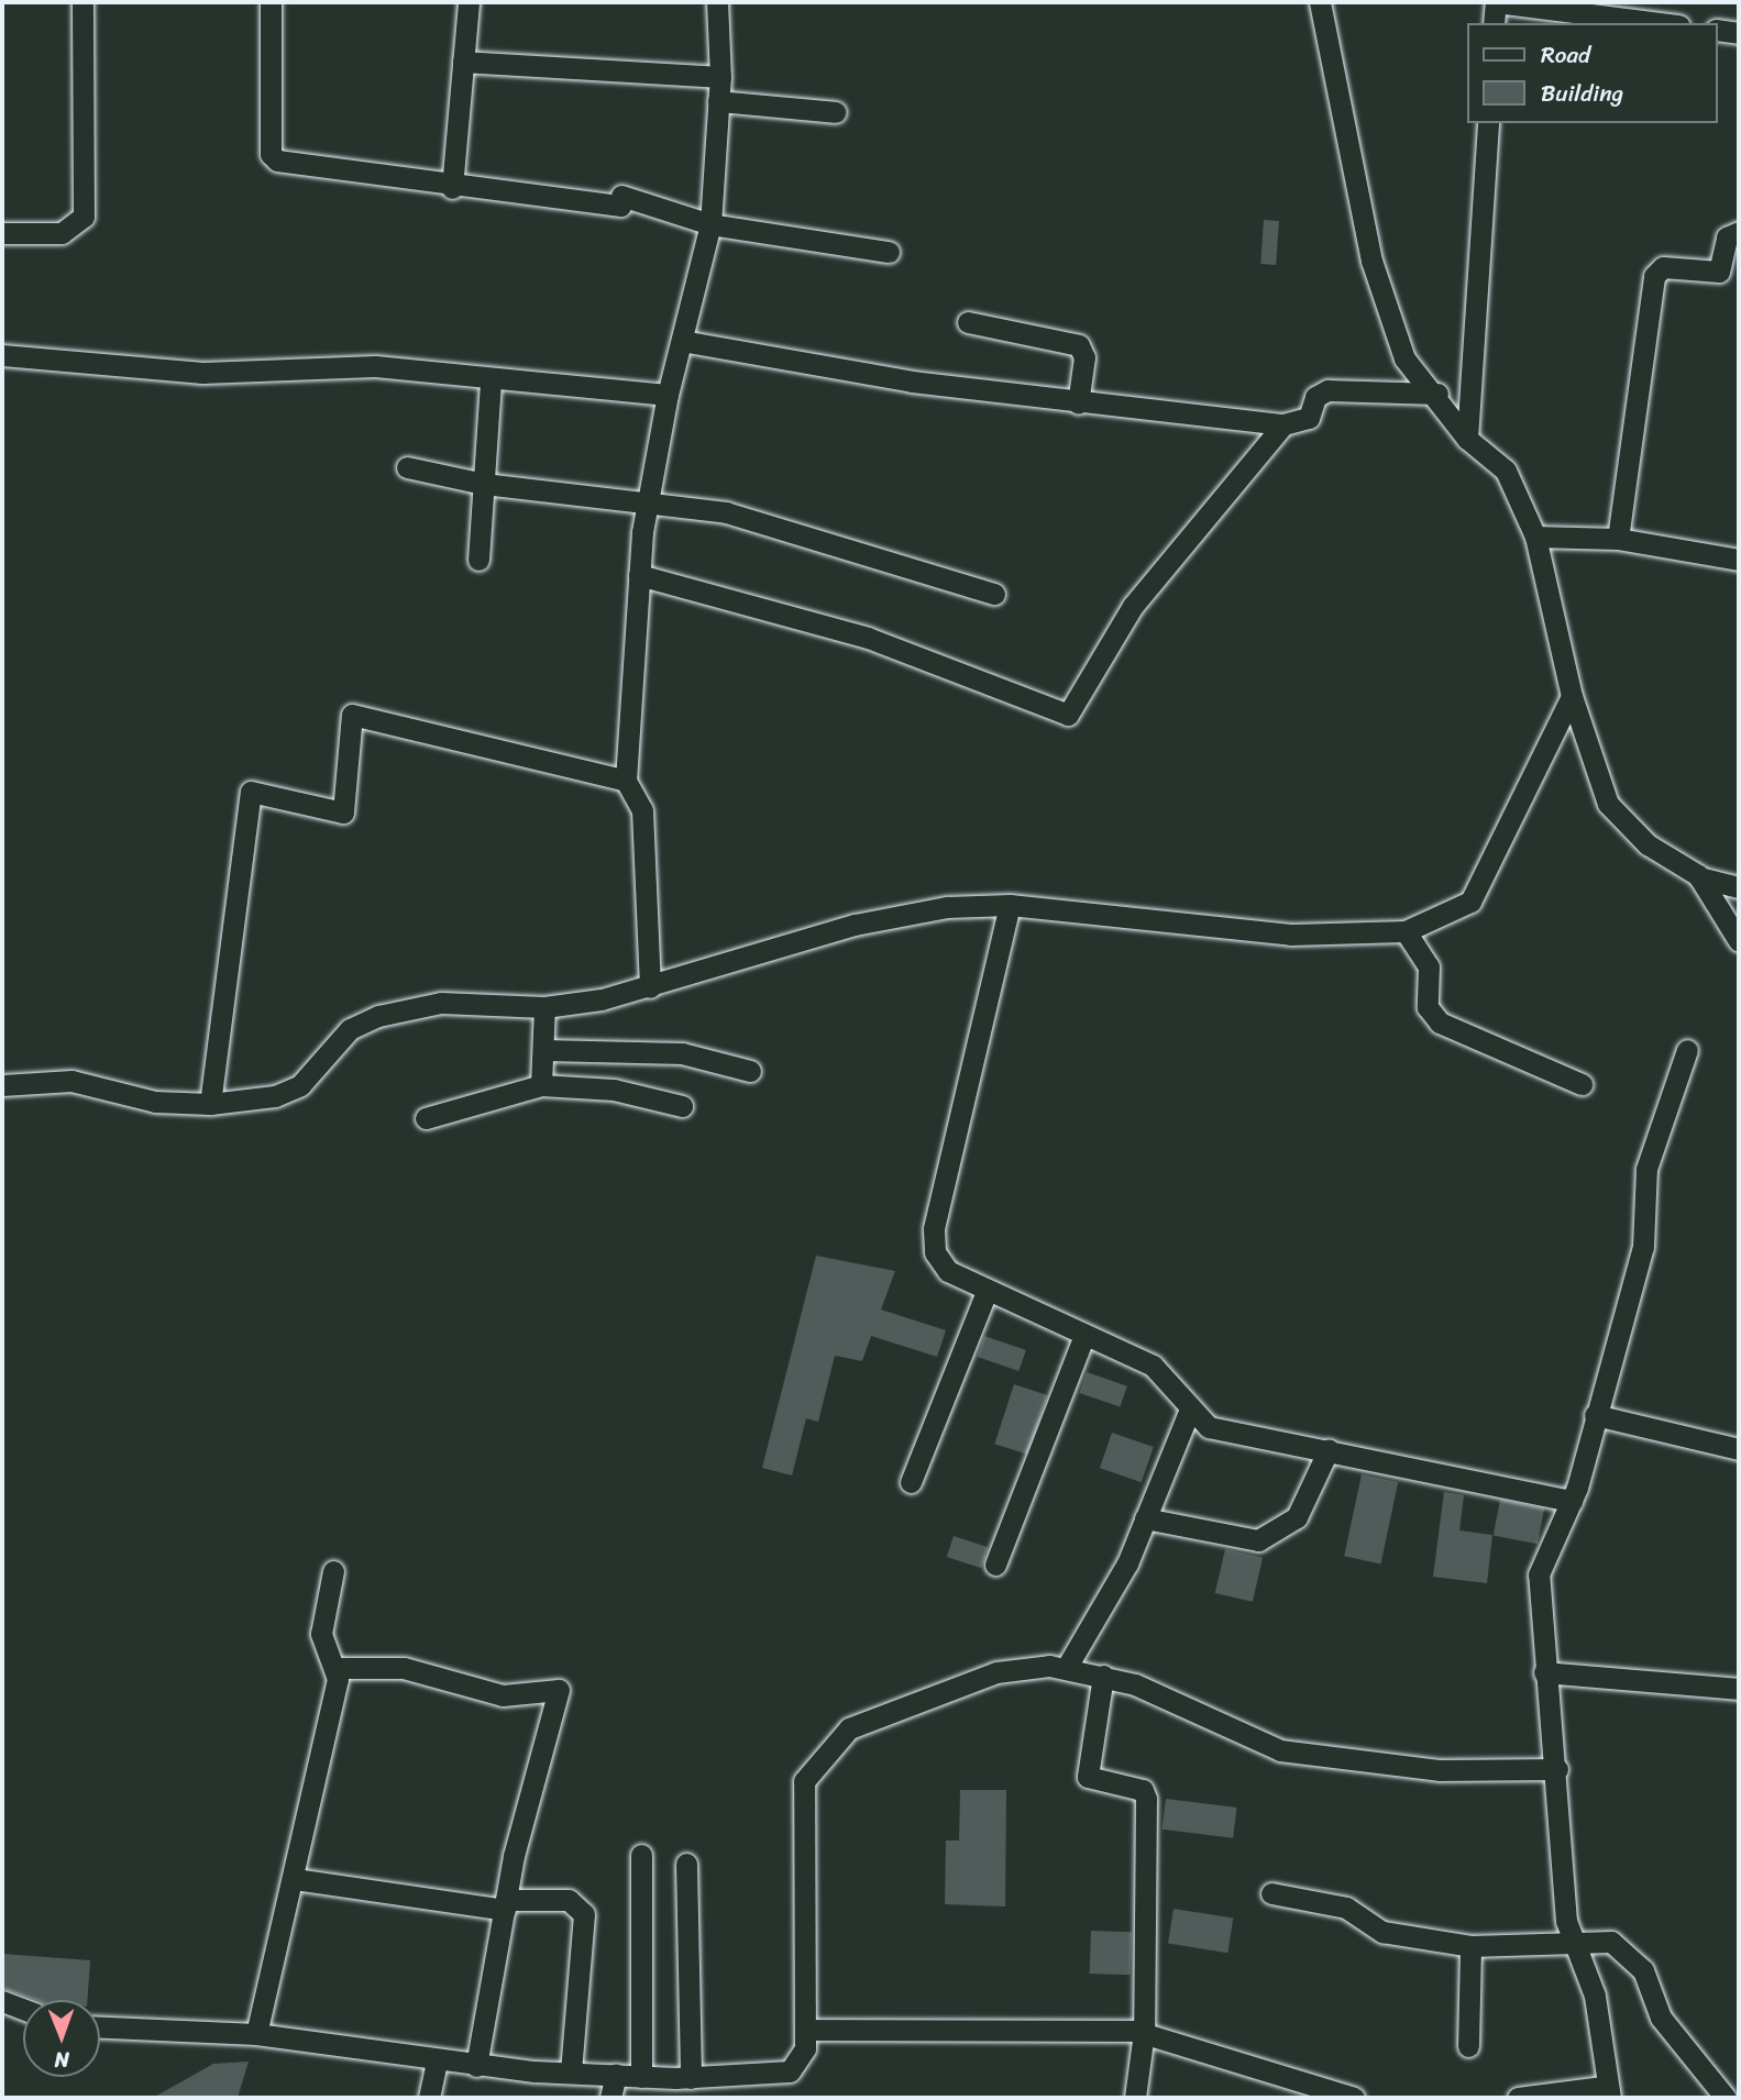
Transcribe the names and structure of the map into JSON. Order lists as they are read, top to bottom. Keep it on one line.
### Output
{"legend":["Road","Building"],"north":"bottom"}
